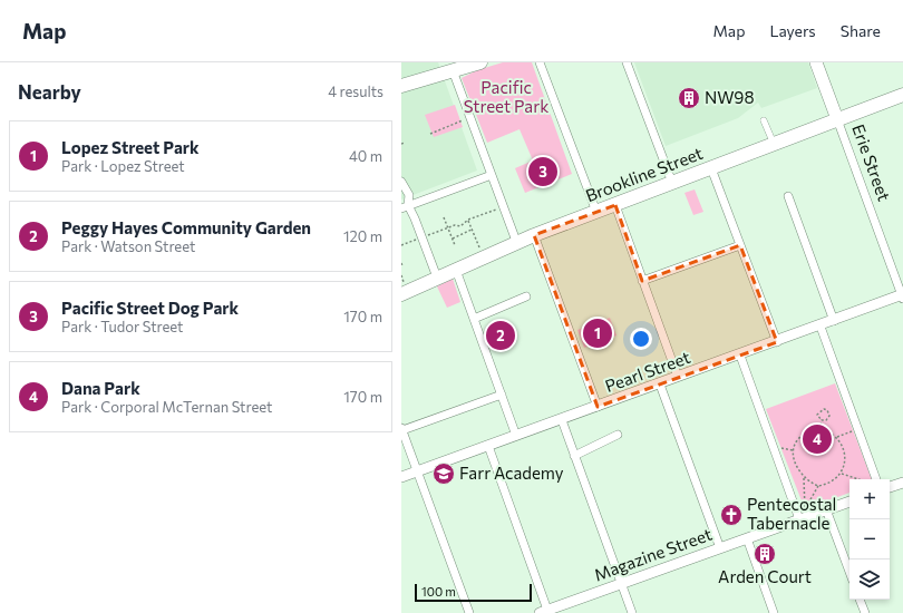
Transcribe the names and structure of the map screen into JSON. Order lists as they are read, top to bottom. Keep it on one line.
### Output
{"streets":{"main road":["Erie Street","Brookline Street"],"street":["Pearl Street","Magazine Street"]},"crossings":[["Erie Street","Brookline Street"],["Erie Street","Pearl Street"]],"parks":["Pacific Street Park"],"places":{"building":["NW98","Arden Court"],"school or university":["Farr Academy"],"church":["Pentecostal Tabernacle"]},"scale_bar":"100 m","page":{"header":"Map","nav":["Map","Layers","Share"],"heading":["Nearby","4 results"],"list":[{"mark":"1","name":"Lopez Street Park","note":"Park · Lopez Street","value":"40 m"},{"mark":"2","name":"Peggy Hayes Community Garden","note":"Park · Watson Street","value":"120 m"},{"mark":"3","name":"Pacific Street Dog Park","note":"Park · Tudor Street","value":"170 m"},{"mark":"4","name":"Dana Park","note":"Park · Corporal McTernan Street","value":"170 m"}],"pins":["3","1","2","4"],"map_buttons":["+","−"],"scale":"100 m"}}
